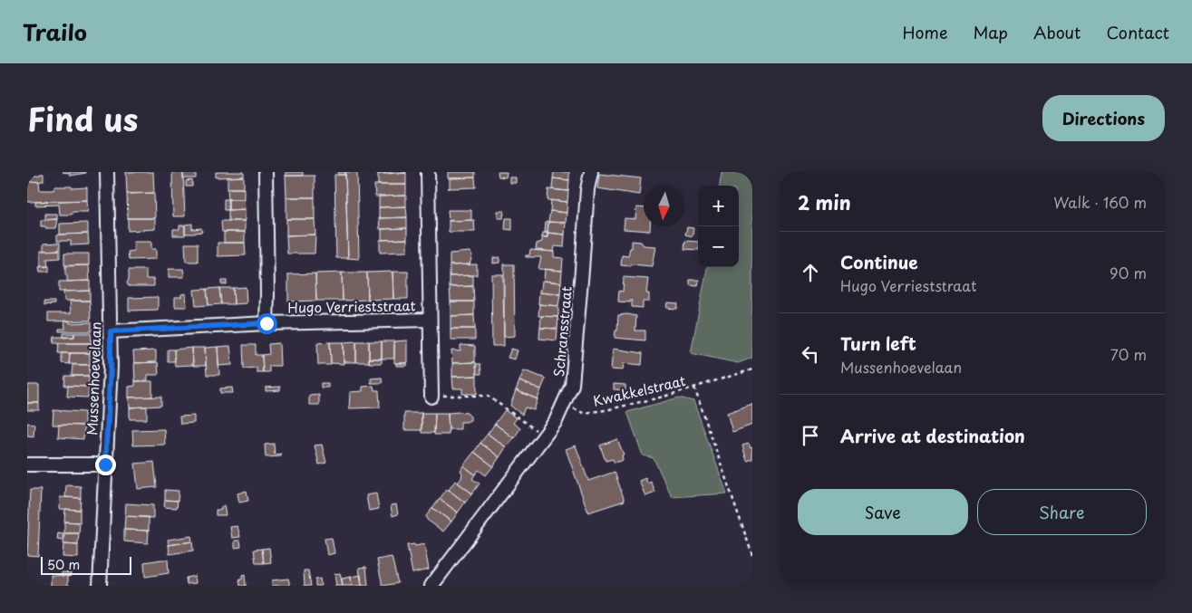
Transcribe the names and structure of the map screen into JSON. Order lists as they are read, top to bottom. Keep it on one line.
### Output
{"streets":{"street":["Hugo Verrieststraat","Schransstraat","Mussenhoevelaan"],"path":["Kwakkelstraat"]},"crossings":[["Hugo Verrieststraat","Mussenhoevelaan"],["Schransstraat","Kwakkelstraat"]],"scale_bar":"50 m","north":"bottom","page":{"header":"Trailo","nav":["Home","Map","About","Contact"],"title":"Find us","buttons":["Directions",["Save","Share"]],"heading":["2 min","Walk · 160 m"],"map_buttons":["+","−"],"list":[["Continue","Hugo Verrieststraat","90 m"],["Turn left","Mussenhoevelaan","70 m"],"Arrive at destination"],"scale":"50 m"}}
